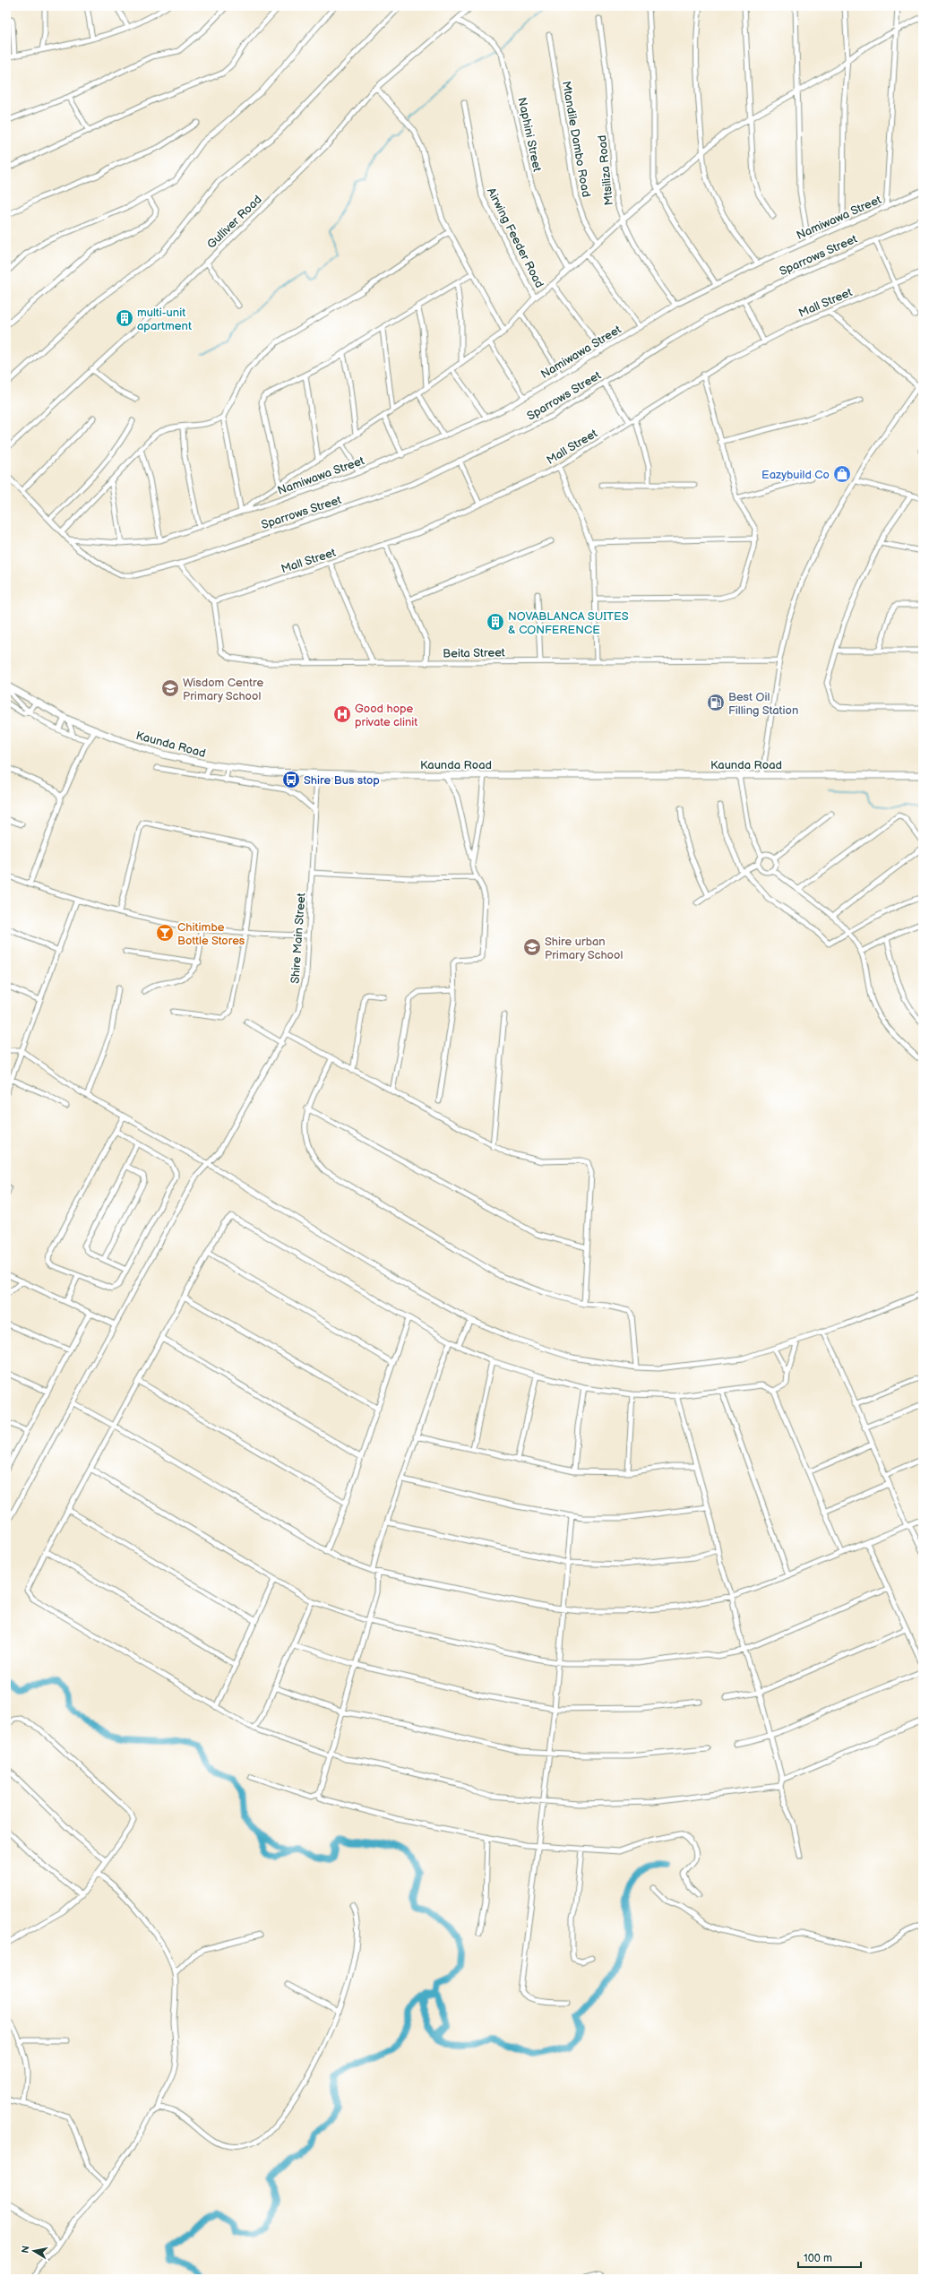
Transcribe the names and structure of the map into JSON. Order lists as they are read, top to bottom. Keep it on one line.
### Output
{"streets":{"main road":["Kaunda Road"],"street":["Naphini Street","Mtandile Dambo Road","Mtsiliza Road","Namiwawa Street","Gulliver Road","Airwing Feeder Road","Sparrows Street","Mall Street","Beita Street","Shire Main Street"]},"crossings":[["Naphini Street","Gulliver Road"],["Mtsiliza Road","Namiwawa Street"],["Mall Street","Beita Street"],["Kaunda Road","Shire Main Street"]],"places":{"building":["multi-unit apartment","NOVABLANCA SUITES & CONFERENCE"],"shop":["Eazybuild Co"],"school or university":["Wisdom Centre Primary School","Shire urban Primary School"],"fuel station":["Best Oil Filling Station"],"hospital":["Good hope private clinit"],"bus stop":["Shire Bus stop"],"bar":["Chitimbe Bottle Stores"]},"scale_bar":"100 m","north":"left"}
